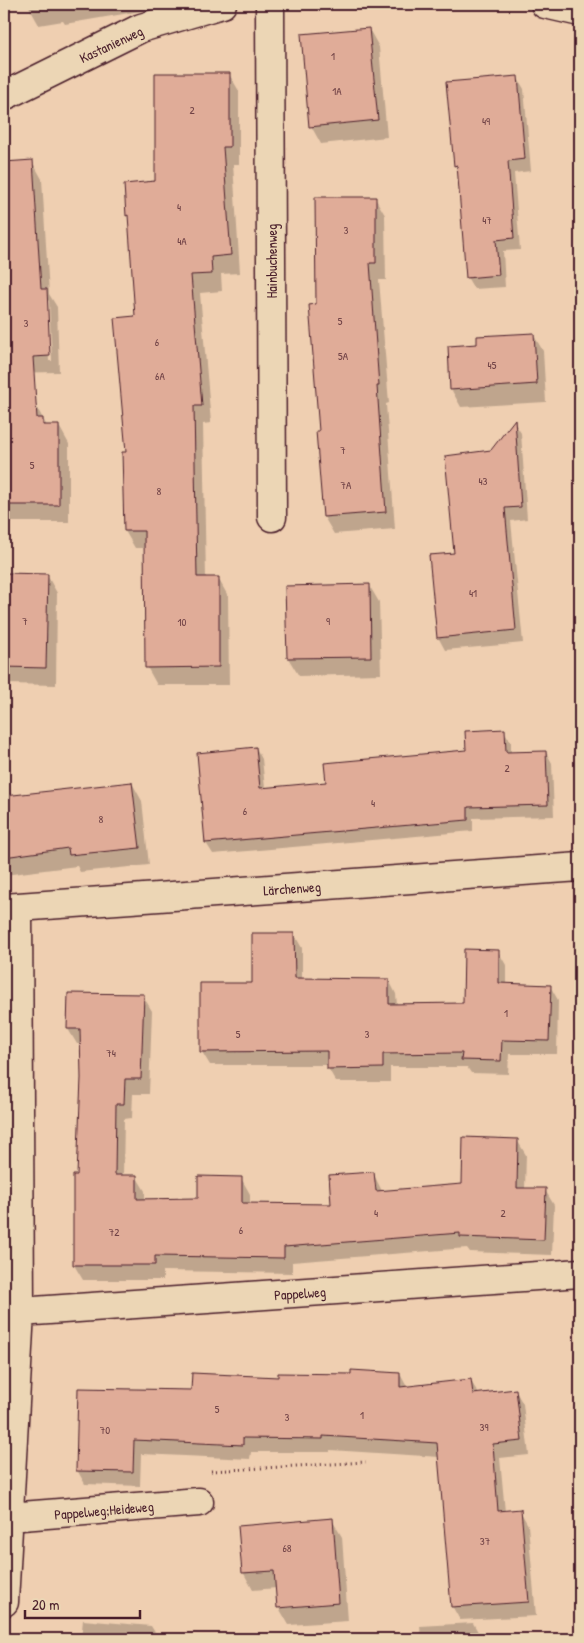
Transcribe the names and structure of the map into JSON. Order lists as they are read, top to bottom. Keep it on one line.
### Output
{"streets":{"street":["Kastanienweg","Hainbuchenweg","Lärchenweg","Pappelweg","Pappelweg;Heideweg"]},"house_numbers":["1","1A","2","49","4","47","3","4A","5","3","6","5A","45","6A","7","5","43","7A","8","41","7","9","10","2","4","6","8","1","5","3","74","4","2","6","72","5","1","3","39","70","37","68"],"scale_bar":"20 m"}
